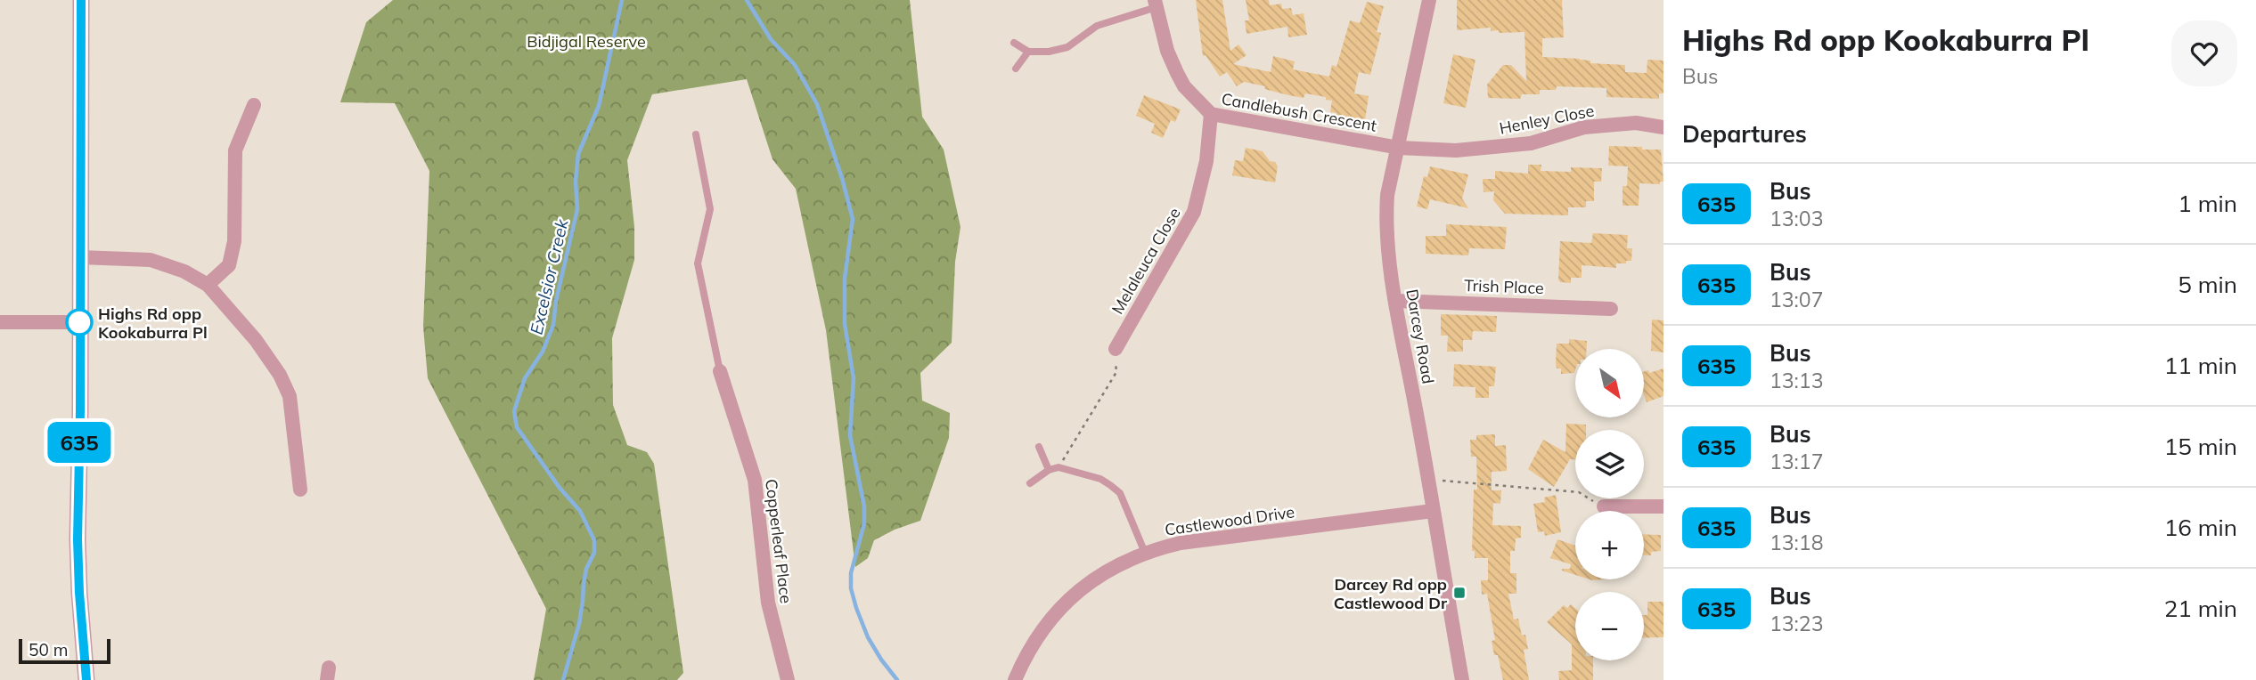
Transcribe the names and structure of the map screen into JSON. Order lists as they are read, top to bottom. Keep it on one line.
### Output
{"streets":{"street":["Candlebush Crescent","Henley Close","Melaleuca Close","Trish Place","Darcey Road","Castlewood Drive","Copperleaf Place"]},"crossings":[["Candlebush Crescent","Henley Close"],["Candlebush Crescent","Melaleuca Close"],["Candlebush Crescent","Darcey Road"],["Henley Close","Darcey Road"],["Trish Place","Darcey Road"],["Darcey Road","Castlewood Drive"]],"water":["Excelsior Creek"],"parks":["Bidjigal Reserve"],"places":{"other":["Highs Rd opp Kookaburra Pl"],"transit":["Darcey Rd opp Castlewood Dr"]},"lines":["bus line 635"],"scale_bar":"50 m","north":"bottom right","page":{"on_map":"635","heading":[["Highs Rd opp Kookaburra Pl","Bus"],"Departures"],"list":[{"mark":"635","name":"Bus","note":"13:03","value":"1 min"},{"mark":"635","name":"Bus","note":"13:07","value":"5 min"},{"mark":"635","name":"Bus","note":"13:13","value":"11 min"},{"mark":"635","name":"Bus","note":"13:17","value":"15 min"},{"mark":"635","name":"Bus","note":"13:18","value":"16 min"},{"mark":"635","name":"Bus","note":"13:23","value":"21 min"}],"map_buttons":["+","−"],"scale":"50 m"}}
